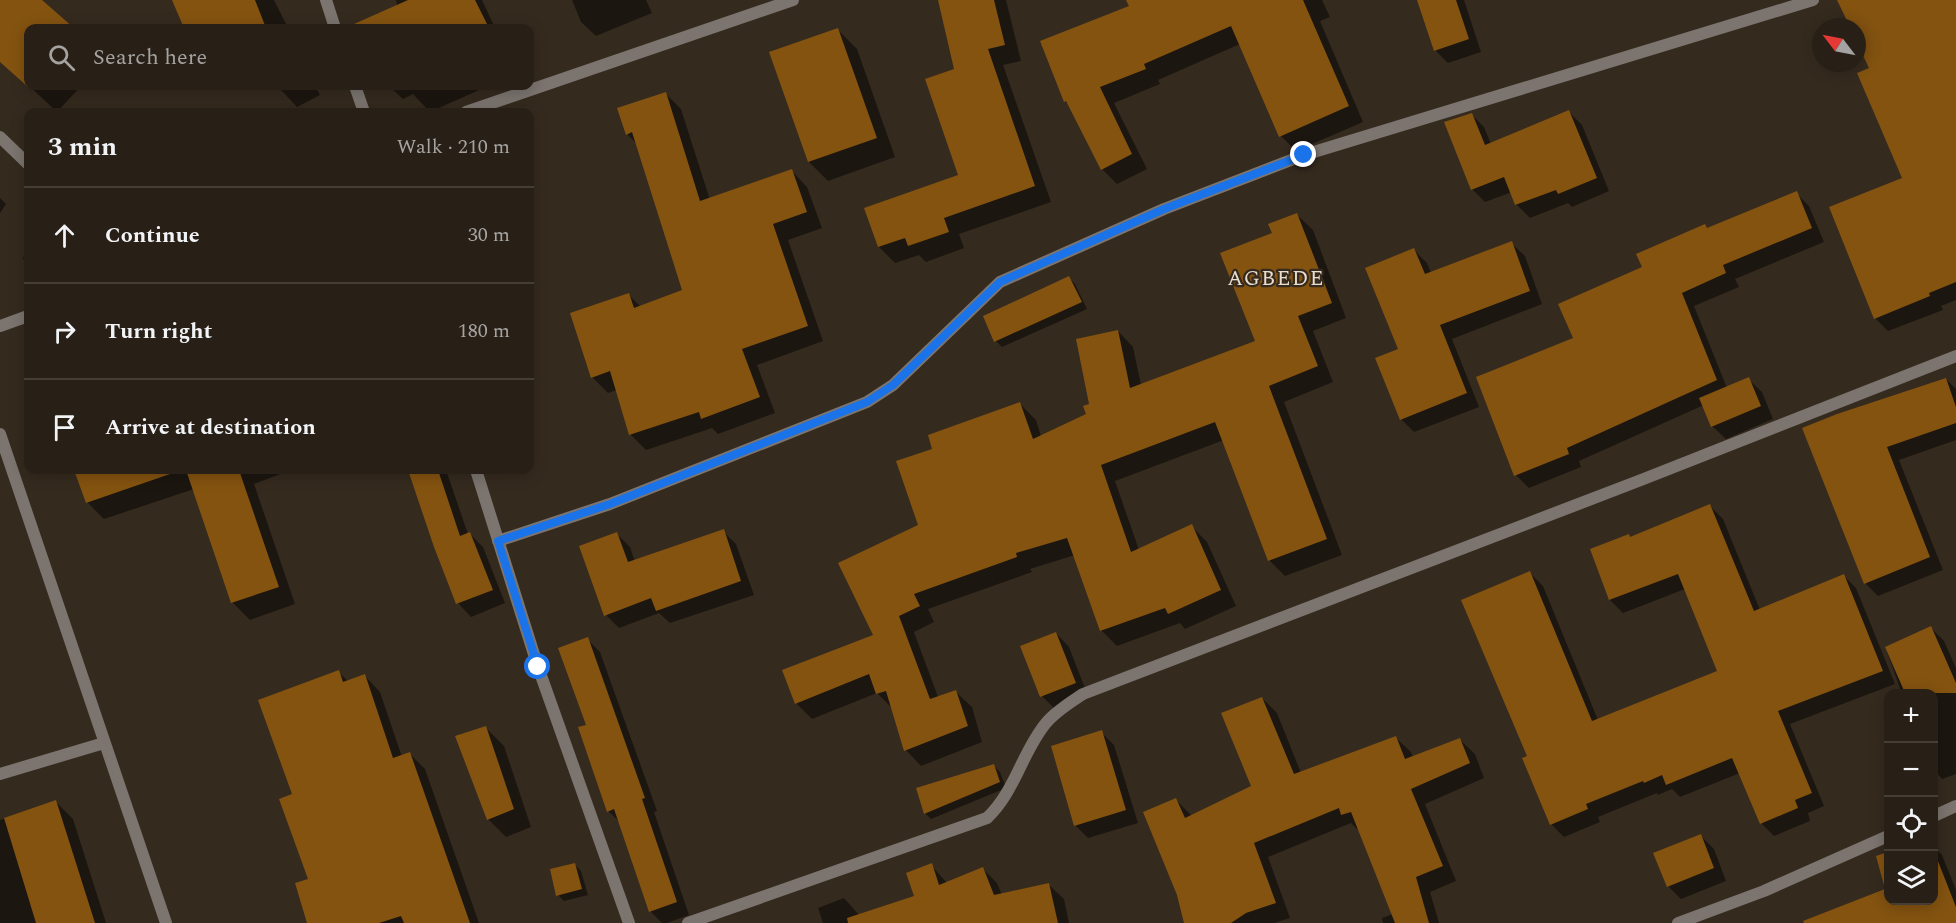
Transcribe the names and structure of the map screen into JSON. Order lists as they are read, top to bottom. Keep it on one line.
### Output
{"districts":["AGBEDE"],"north":"top left","page":{"search":"Search here","heading":["3 min","Walk · 210 m"],"list":[["Continue","30 m"],["Turn right","180 m"],"Arrive at destination"],"map_buttons":["+","−"]}}
